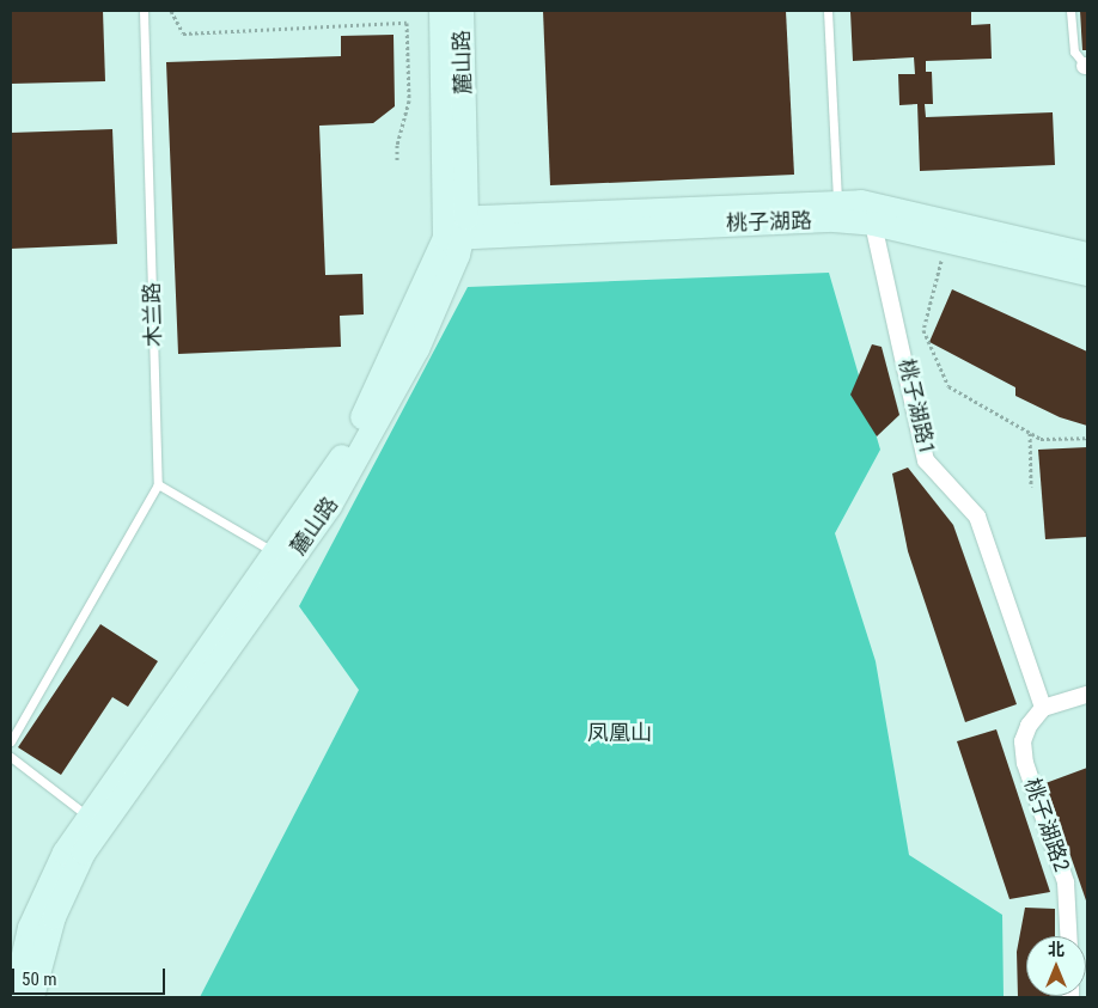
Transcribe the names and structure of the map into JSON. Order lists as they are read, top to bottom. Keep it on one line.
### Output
{"streets":{"main road":["麓山路","桃子湖路"],"street":["桃子湖路1","桃子湖路2"],"lane":["木兰路"]},"crossings":[["麓山路","桃子湖路"],["桃子湖路","桃子湖路1"],["桃子湖路1","桃子湖路2"]],"parks":["凤凰山"],"scale_bar":"50 m","north":"top"}
